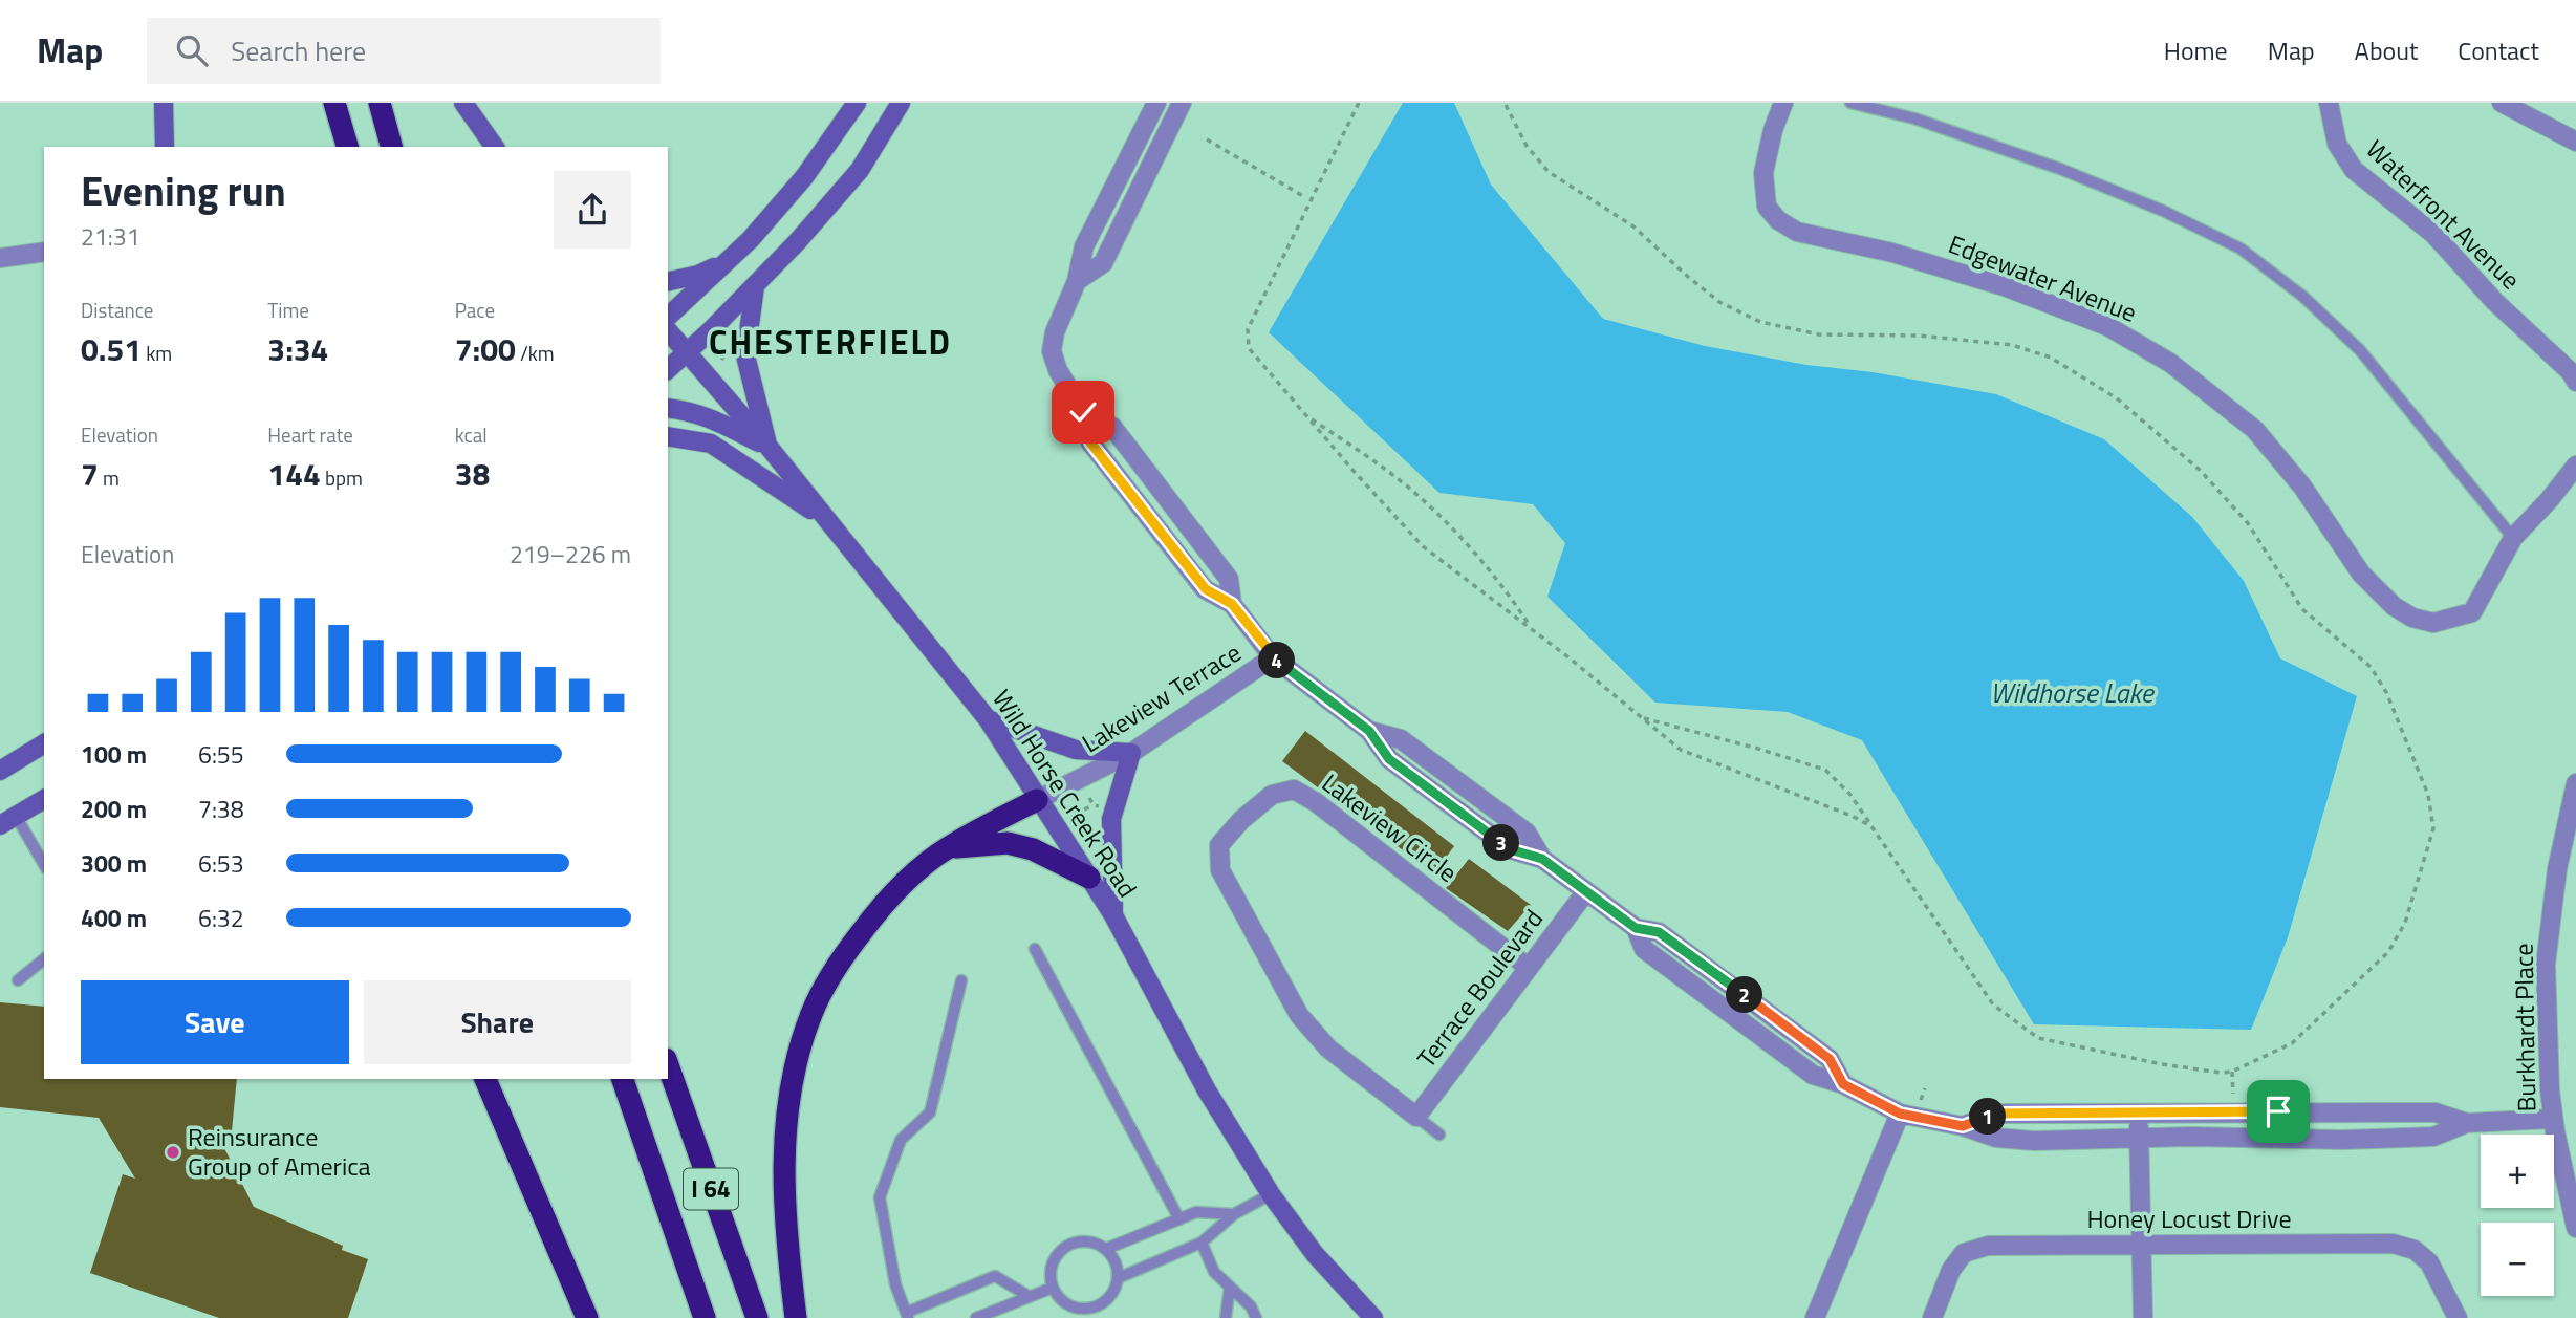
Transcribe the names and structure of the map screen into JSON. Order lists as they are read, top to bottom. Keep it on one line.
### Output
{"streets":{"highway":["I 64"],"main road":["Wild Horse Creek Road"],"street":["Waterfront Avenue","Edgewater Avenue","Lakeview Terrace","Lakeview Circle","Terrace Boulevard","Burkhardt Place","Honey Locust Drive"]},"crossings":[["Lakeview Terrace","Wild Horse Creek Road"],["Lakeview Circle","Terrace Boulevard"]],"districts":["CHESTERFIELD"],"water":["Wildhorse Lake"],"places":["Reinsurance Group of America"],"page":{"header":"Map","search":"Search here","nav":["Home","Map","About","Contact"],"heading":["Evening run","21:31"],"stats":[["Distance","0.51 km"],["Time","3:34"],["Pace","7:00 /km"],["Elevation","7 m"],["Heart rate","144 bpm"],["kcal","38"]],"chart":["Elevation","219–226 m"],"pins":["4","3","2","1"],"list":[{"name":"100 m","note":"6:55"},{"name":"200 m","note":"7:38"},{"name":"300 m","note":"6:53"},{"name":"400 m","note":"6:32"}],"buttons":["Save","Share"],"map_buttons":["+","−"]}}
